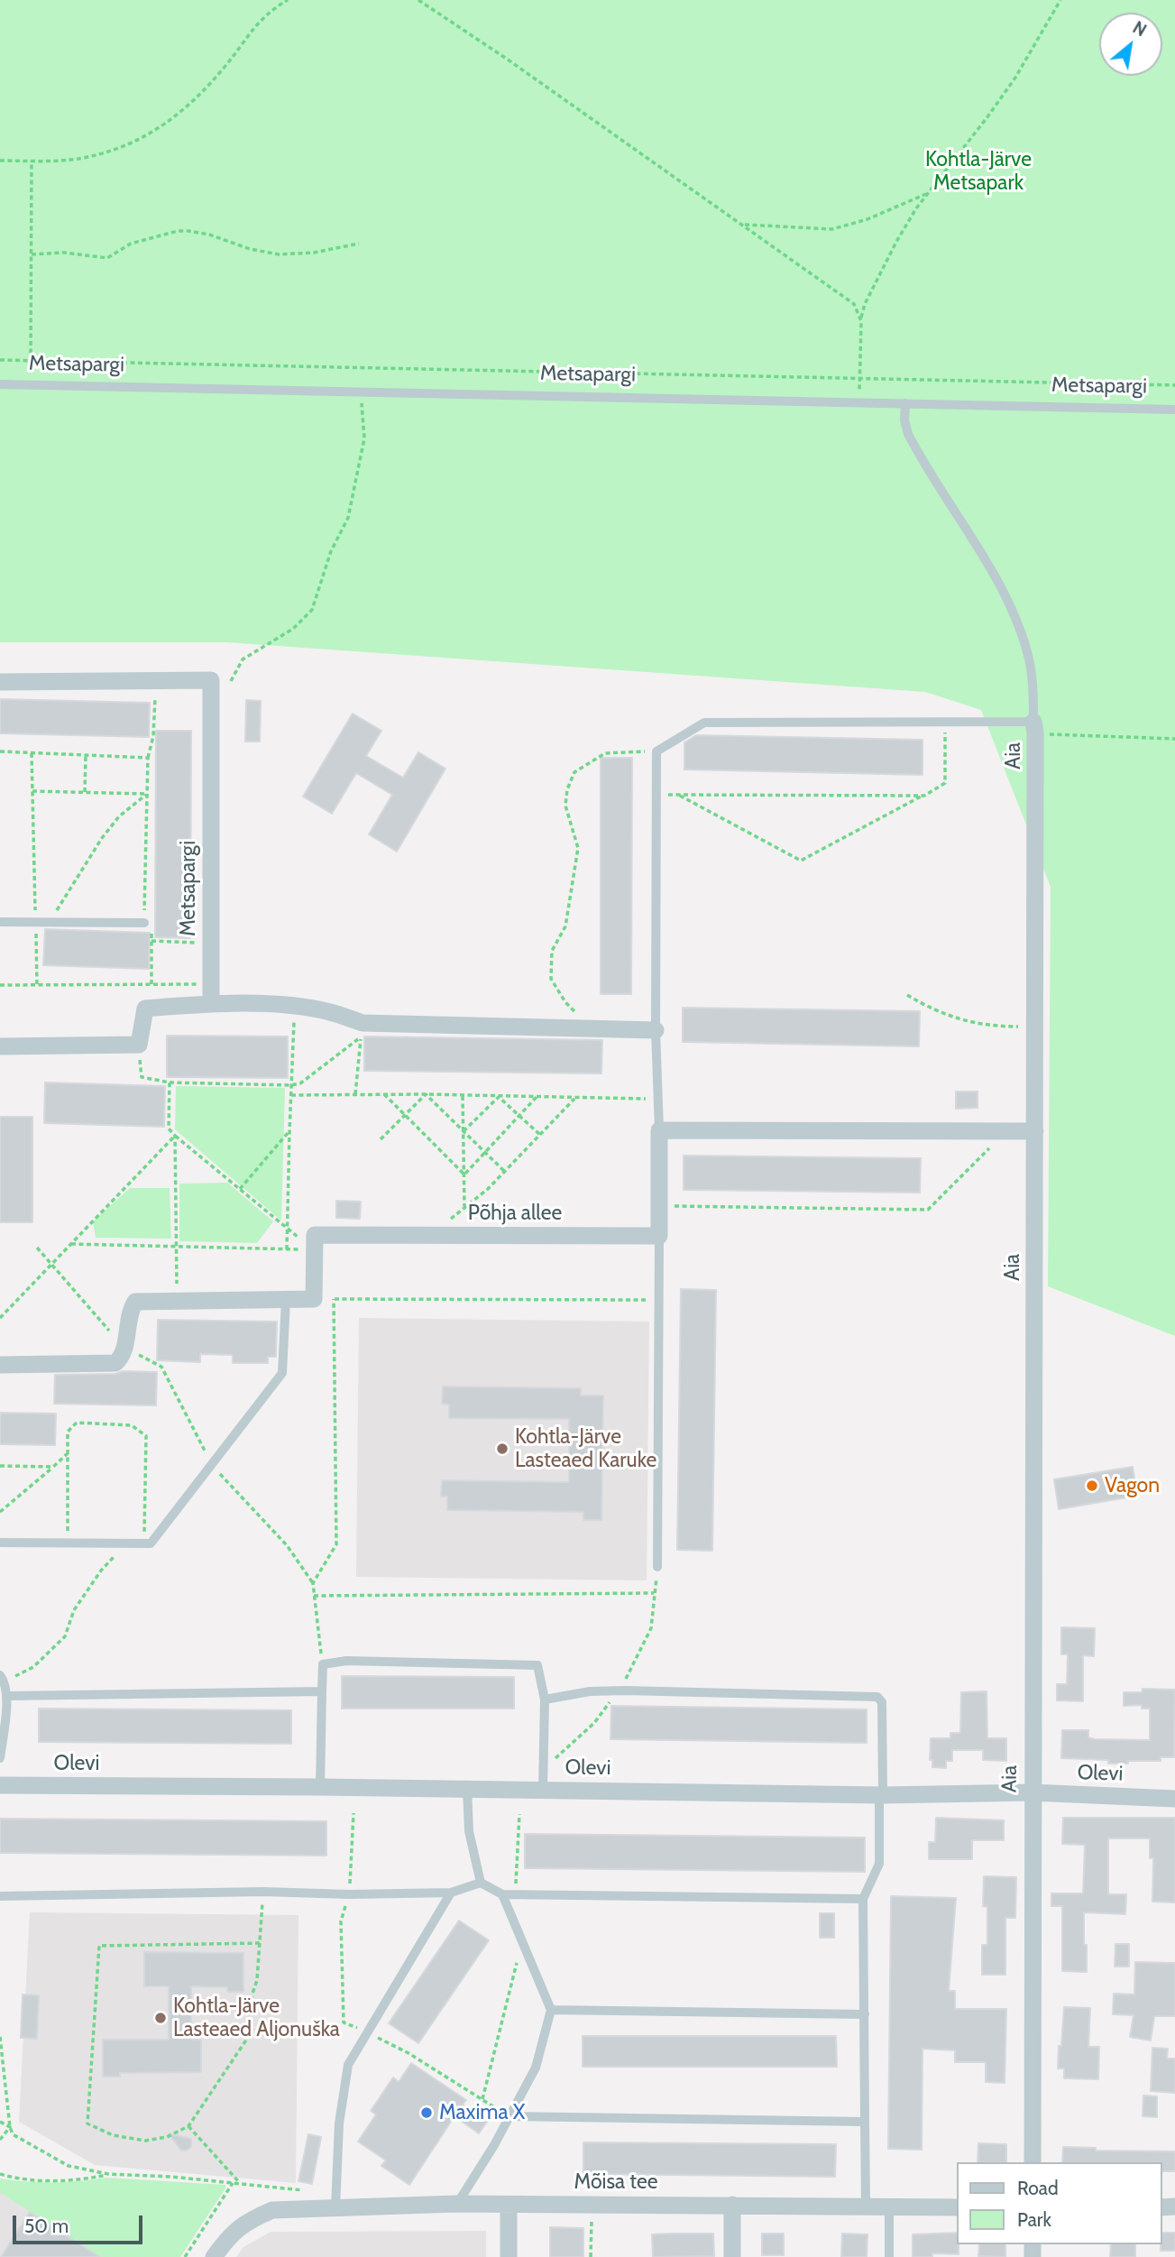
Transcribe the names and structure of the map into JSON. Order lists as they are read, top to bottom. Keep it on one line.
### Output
{"streets":{"street":["Metsapargi","Aia","Põhja allee","Olevi","Mõisa tee"]},"crossings":[["Metsapargi","Aia"],["Aia","Olevi"]],"parks":["Kohtla-Järve Metsapark"],"places":["Kohtla-Järve Lasteaed Karuke","Vagon","Kohtla-Järve Lasteaed Aljonuška","Maxima X"],"legend":["Road","Park"],"scale_bar":"50 m","north":"top right"}
